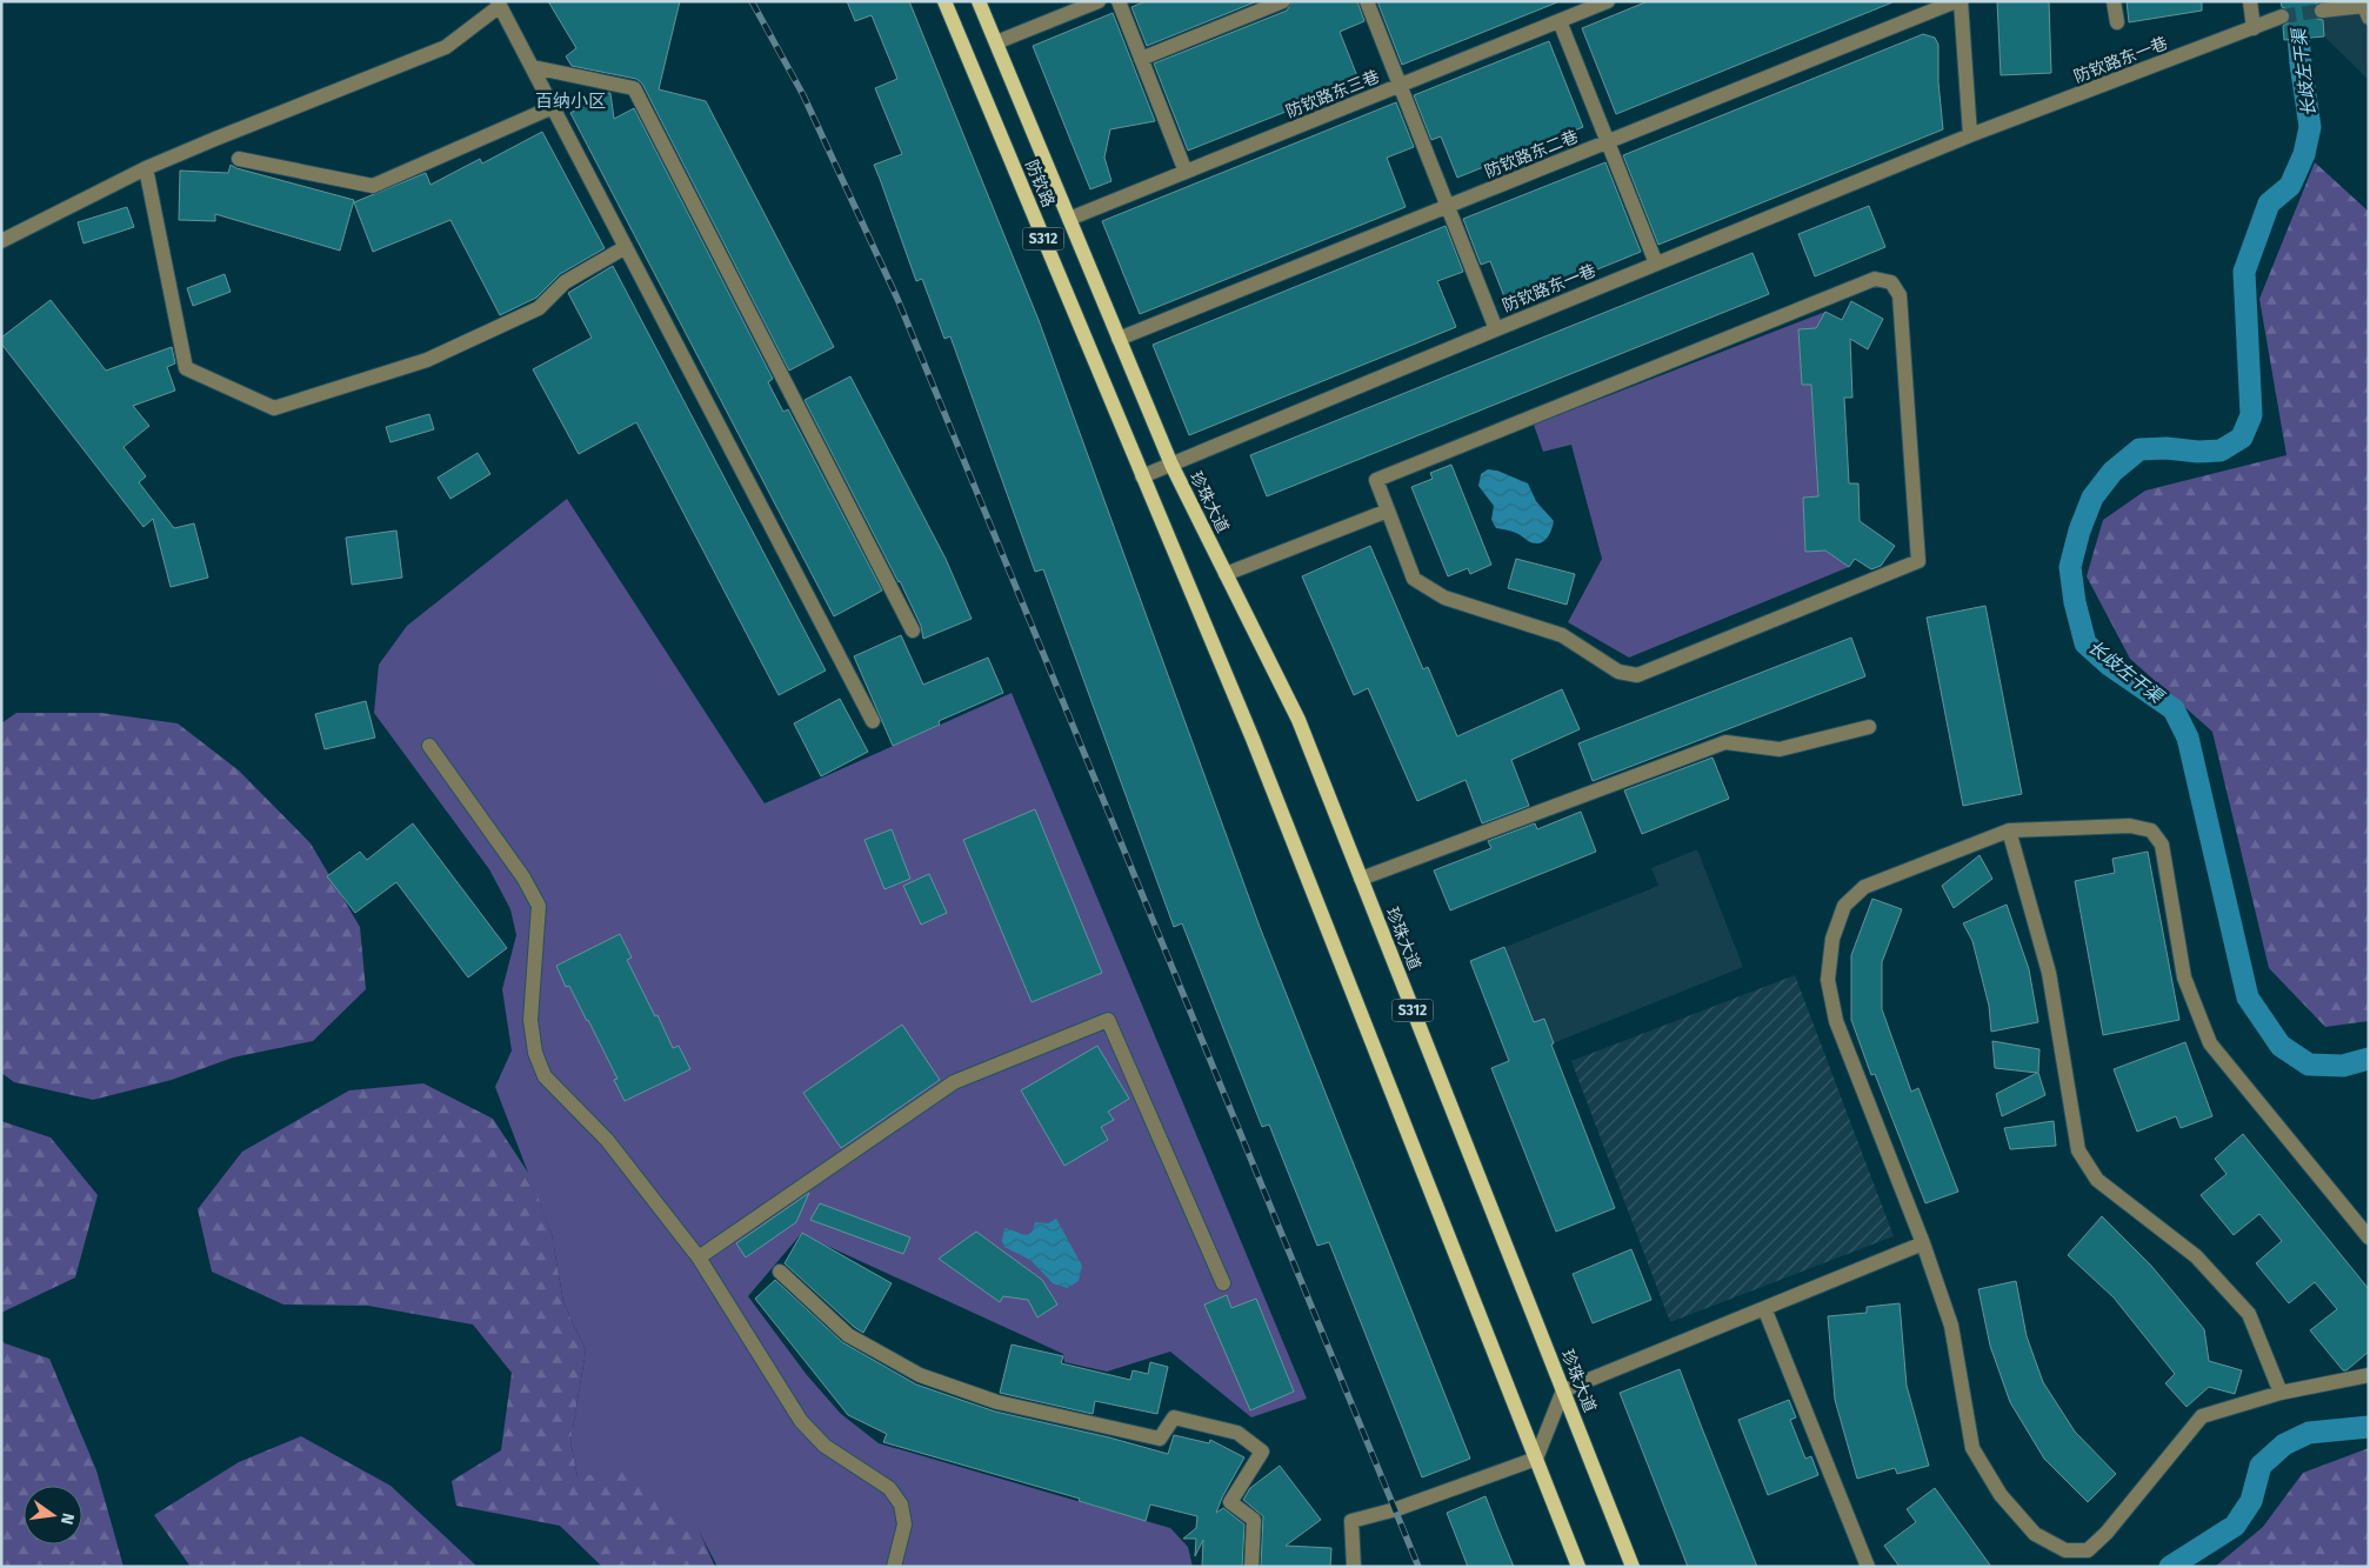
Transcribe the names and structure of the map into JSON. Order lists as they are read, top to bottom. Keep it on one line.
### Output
{"streets":{"main road":["防钦路","S312","珍珠大道"],"street":["防钦路东一巷","防钦路东三巷","防钦路东二巷"]},"crossings":[["防钦路东一巷","防钦路"],["防钦路东一巷","S312"],["防钦路东一巷","珍珠大道"],["防钦路东三巷","防钦路"],["防钦路东二巷","防钦路"],["防钦路","S312"],["防钦路","珍珠大道"]],"districts":["百纳小区"],"water":["长歧左干渠"],"north":"right"}
